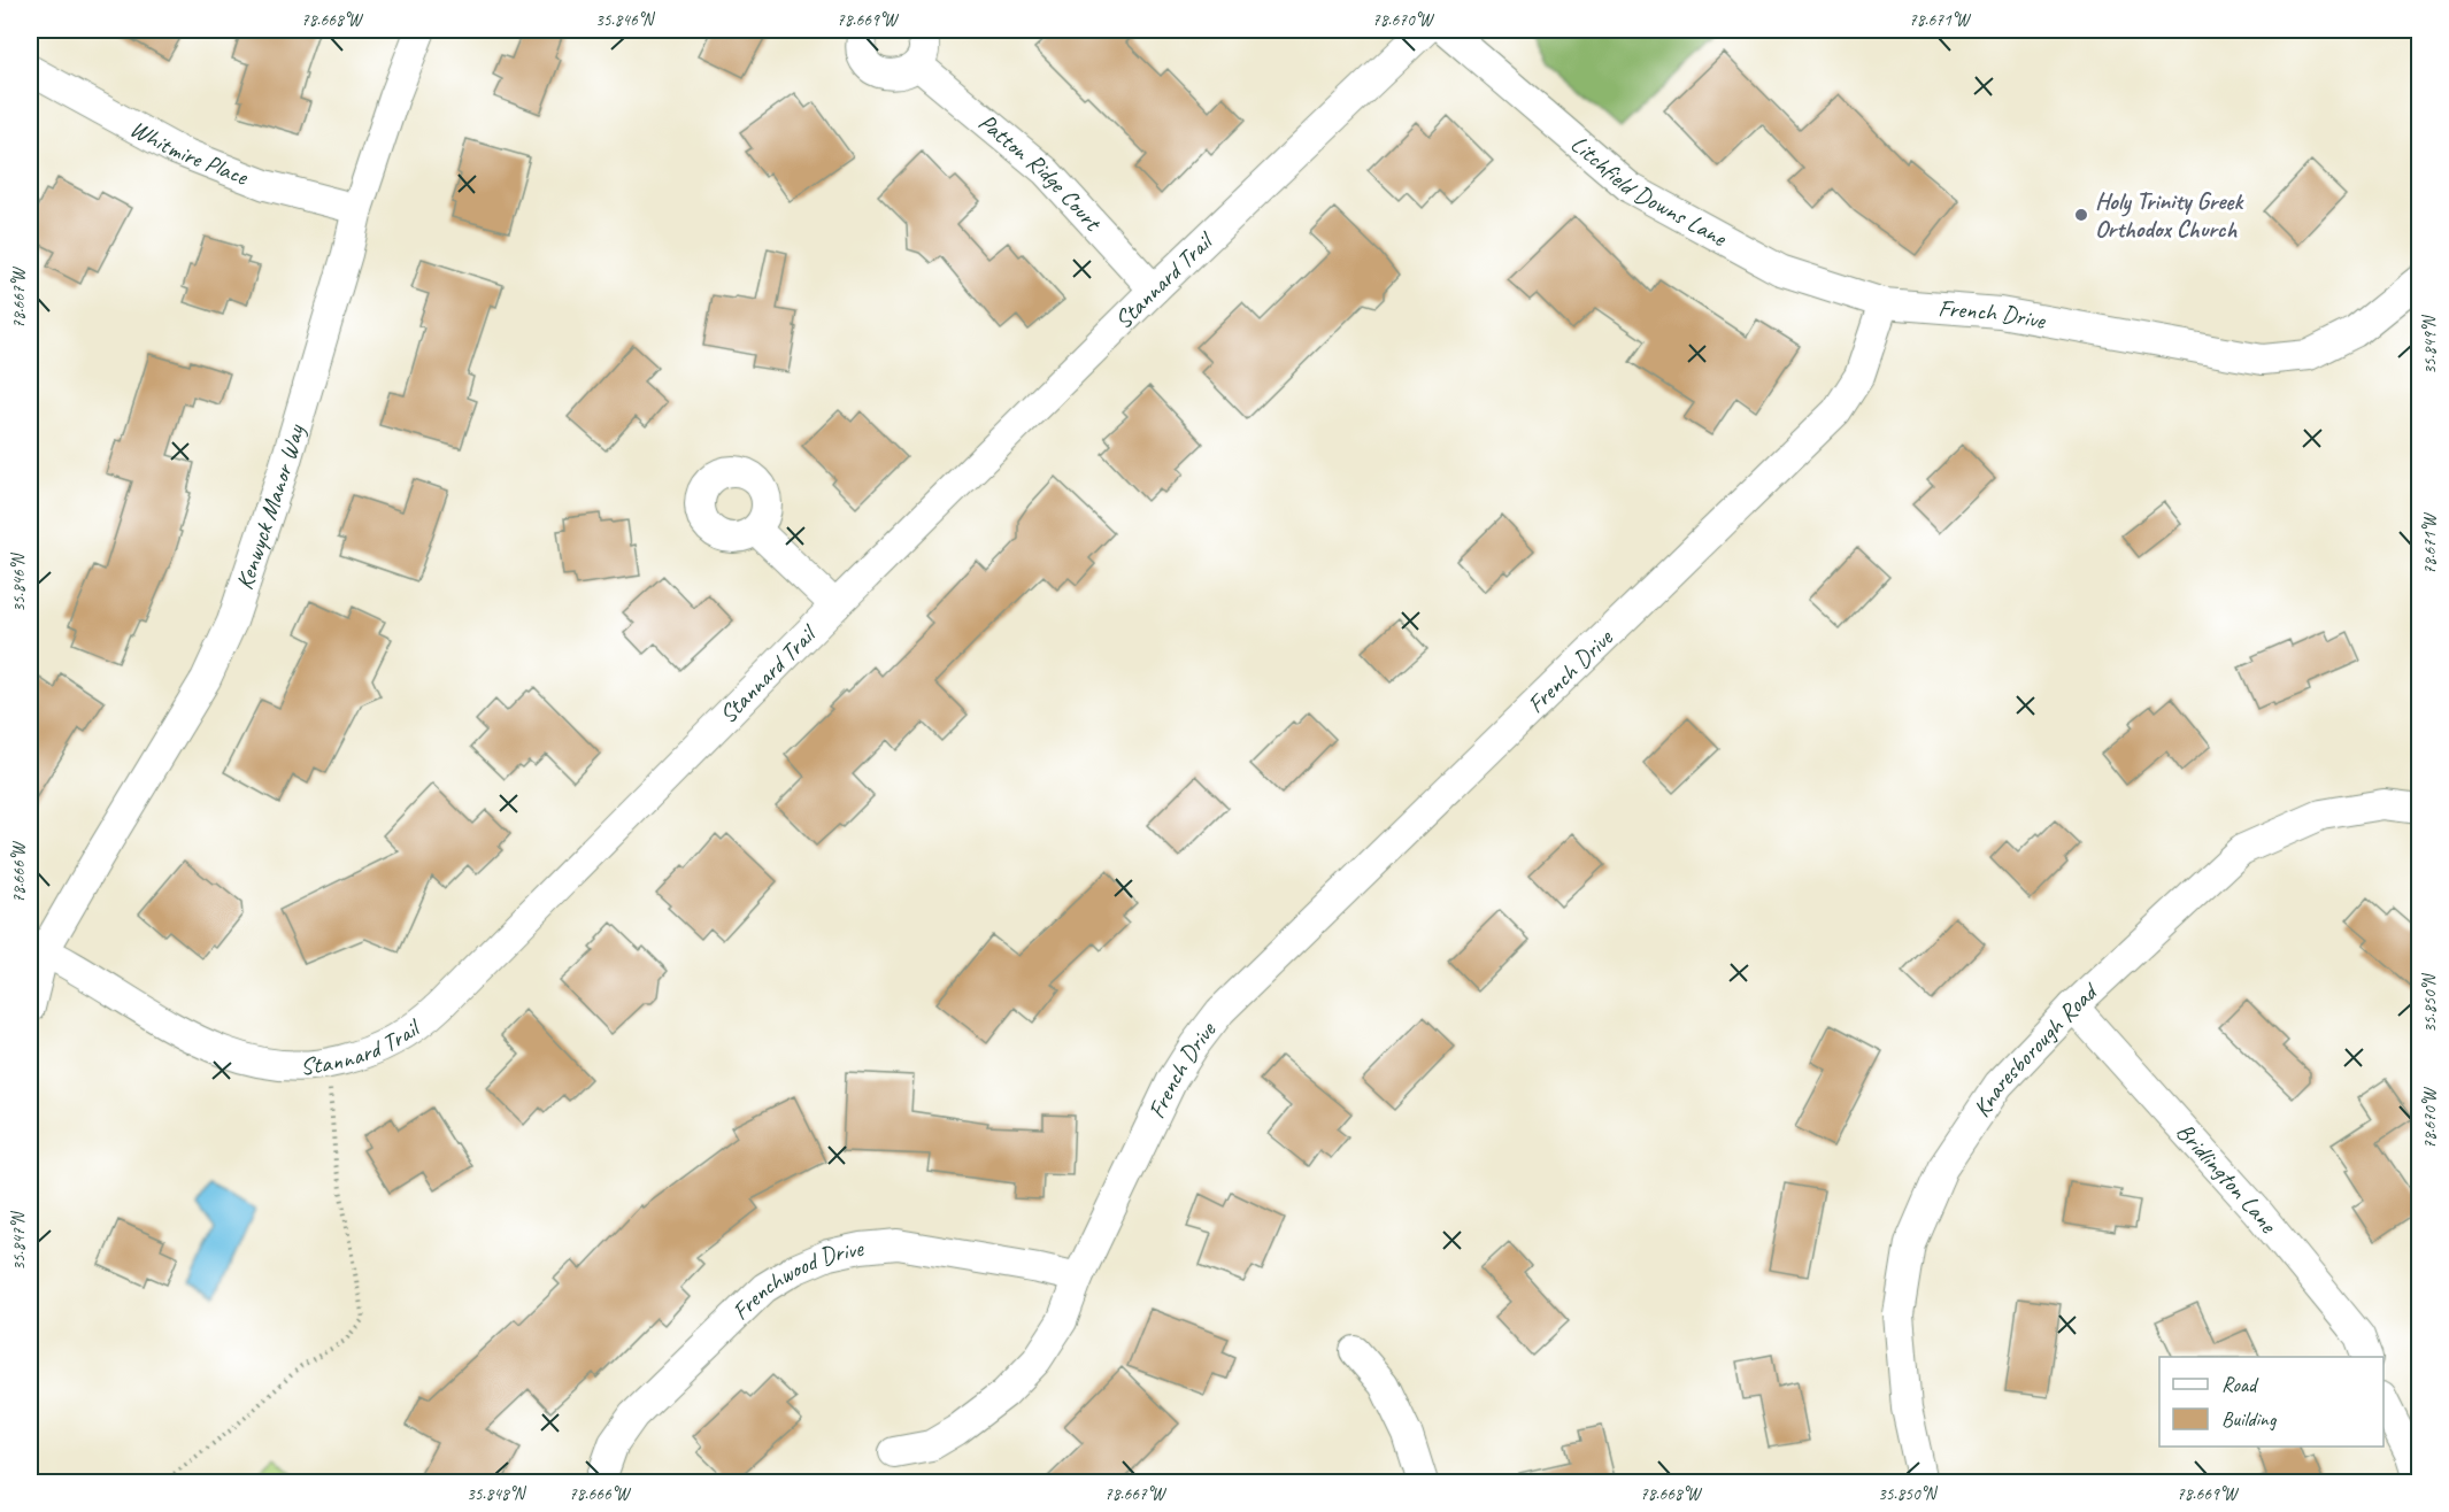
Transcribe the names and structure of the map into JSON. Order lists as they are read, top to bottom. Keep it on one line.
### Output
{"streets":{"street":["Whitmire Place","Patton Ridge Court","Litchfield Downs Lane","Stannard Trail","French Drive","Kenwyck Manor Way","Knaresborough Road","Bridlington Lane","Frenchwood Drive"]},"crossings":[["Whitmire Place","Kenwyck Manor Way"],["Patton Ridge Court","Stannard Trail"],["Litchfield Downs Lane","French Drive"],["Stannard Trail","Kenwyck Manor Way"],["French Drive","Frenchwood Drive"],["Knaresborough Road","Bridlington Lane"]],"places":["Holy Trinity Greek Orthodox Church"],"legend":["Road","Building"],"coordinates":["78.668°W","35.846°N","78.669°W","78.670°W","78.671°W","78.667°W","35.849°N","78.666°W","35.850°N","35.847°N","35.848°N"]}
